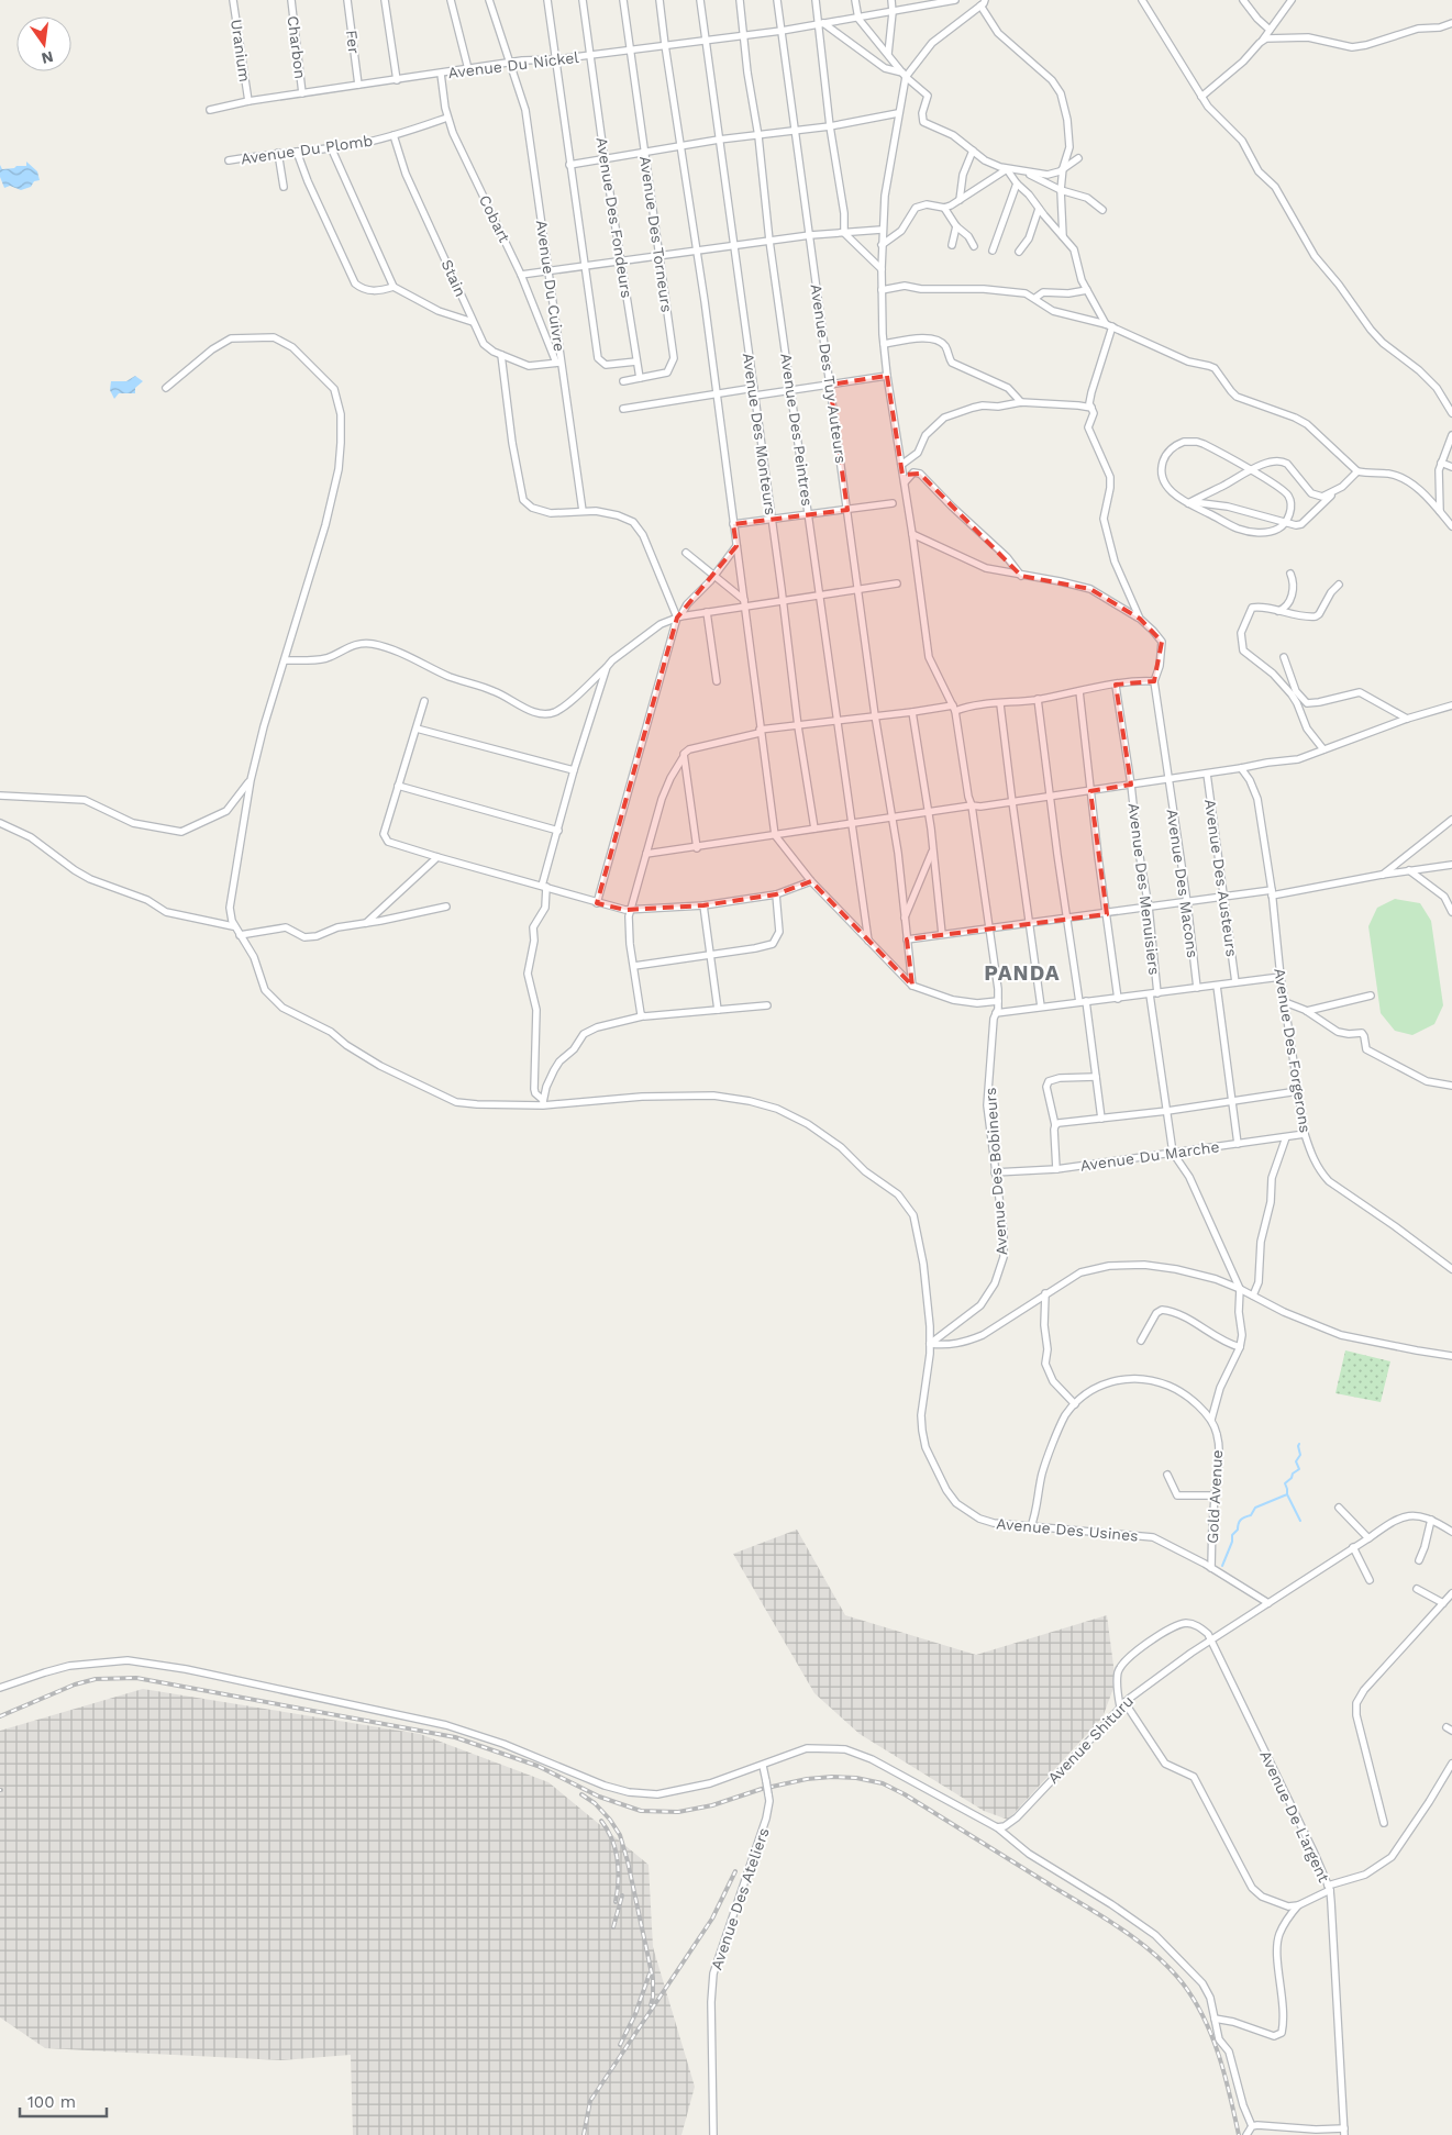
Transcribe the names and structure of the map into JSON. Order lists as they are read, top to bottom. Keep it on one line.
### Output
{"streets":{"street":["Fer","Charbon","Uranium","Avenue Du Nickel","Avenue Du Plomb","Avenue Des Fondeurs","Cobart","Avenue Des Torneurs","Stain","Avenue Du Cuivre","Avenue Des Tuy Auteurs","Avenue Des Peintres","Avenue Des Monteurs","Avenue Des Austeurs","Avenue Des Macons","Avenue Des Menuisiers","Avenue Des Forgerons","Avenue Du Marche","Avenue Des Bobineurs","Gold Avenue","Avenue Des Usines","Avenue Shituru","Avenue De L'argent","Avenue Des Ateliers"]},"crossings":[["Fer","Avenue Du Nickel"],["Charbon","Avenue Du Nickel"],["Uranium","Avenue Du Nickel"],["Avenue Du Nickel","Avenue Des Fondeurs"],["Avenue Du Nickel","Cobart"],["Avenue Du Nickel","Avenue Des Torneurs"],["Avenue Du Nickel","Avenue Du Cuivre"],["Avenue Du Nickel","Avenue Des Tuy Auteurs"],["Avenue Du Nickel","Avenue Des Peintres"],["Avenue Du Nickel","Avenue Des Monteurs"],["Avenue Du Plomb","Cobart"],["Avenue Du Plomb","Stain"],["Avenue Des Fondeurs","Avenue Des Torneurs"],["Cobart","Stain"],["Cobart","Avenue Du Cuivre"],["Stain","Avenue Du Cuivre"],["Avenue Des Forgerons","Avenue Du Marche"],["Avenue Du Marche","Avenue Des Bobineurs"],["Avenue Des Bobineurs","Avenue Des Usines"],["Gold Avenue","Avenue Des Usines"],["Avenue Des Usines","Avenue Shituru"],["Avenue Shituru","Avenue De L'argent"]],"districts":["PANDA"],"scale_bar":"100 m","north":"bottom"}
